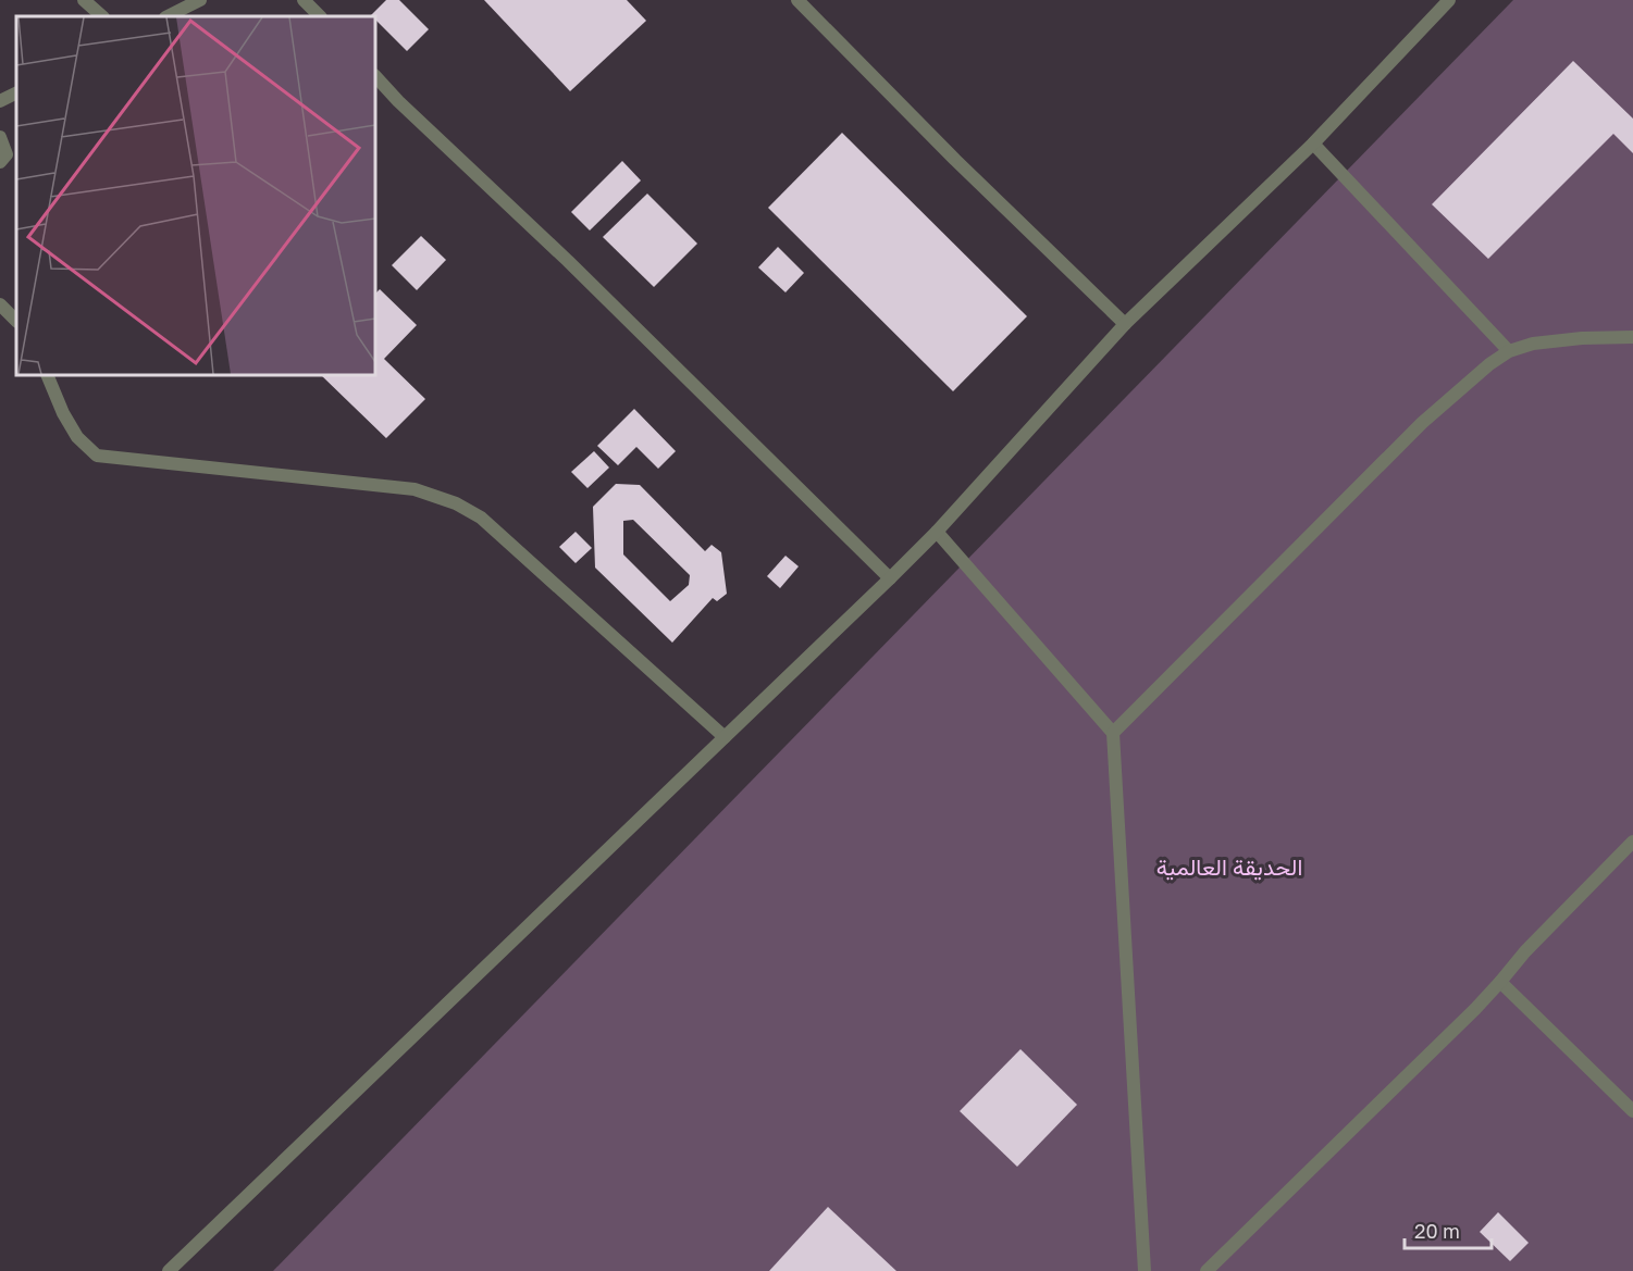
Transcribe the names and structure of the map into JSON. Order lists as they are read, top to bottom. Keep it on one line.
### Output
{"parks":["الحديقة العالمية"],"scale_bar":"20 m"}
